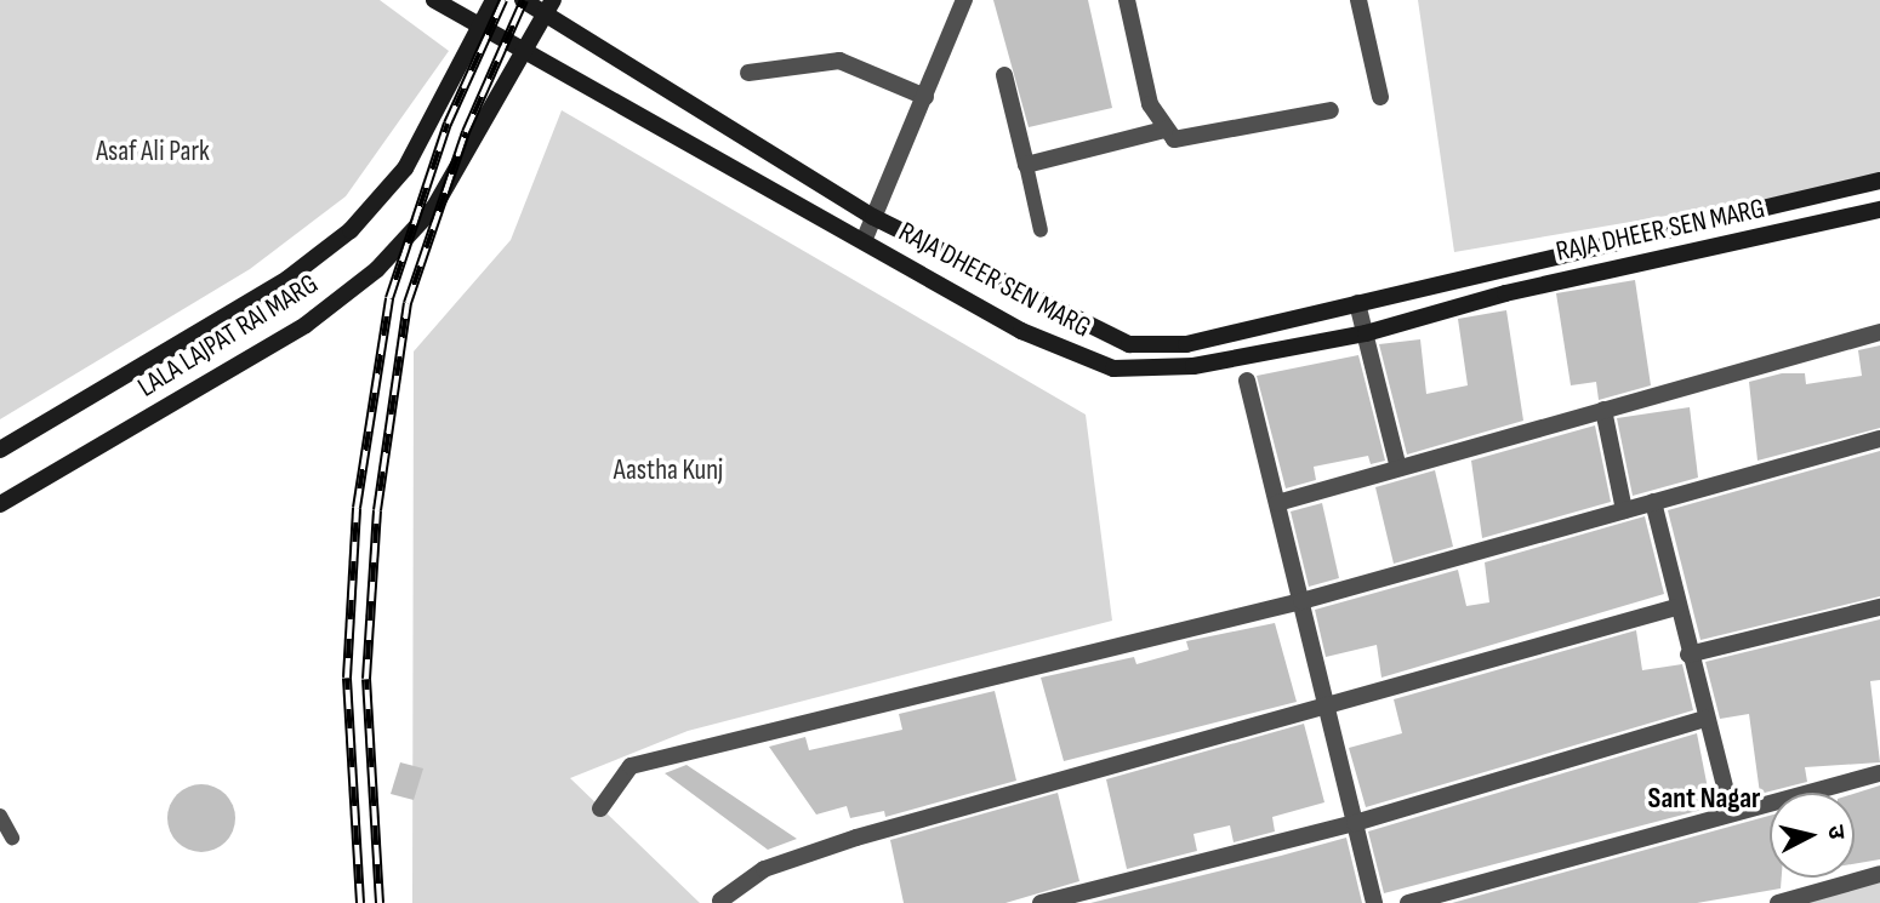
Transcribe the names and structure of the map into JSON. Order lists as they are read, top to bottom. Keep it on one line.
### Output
{"streets":{"street":["RAJA DHEER SEN MARG","LALA LAJPAT RAI MARG"]},"crossings":[["RAJA DHEER SEN MARG","LALA LAJPAT RAI MARG"]],"districts":["Sant Nagar"],"parks":["Asaf Ali Park","Aastha Kunj"],"north":"right"}
